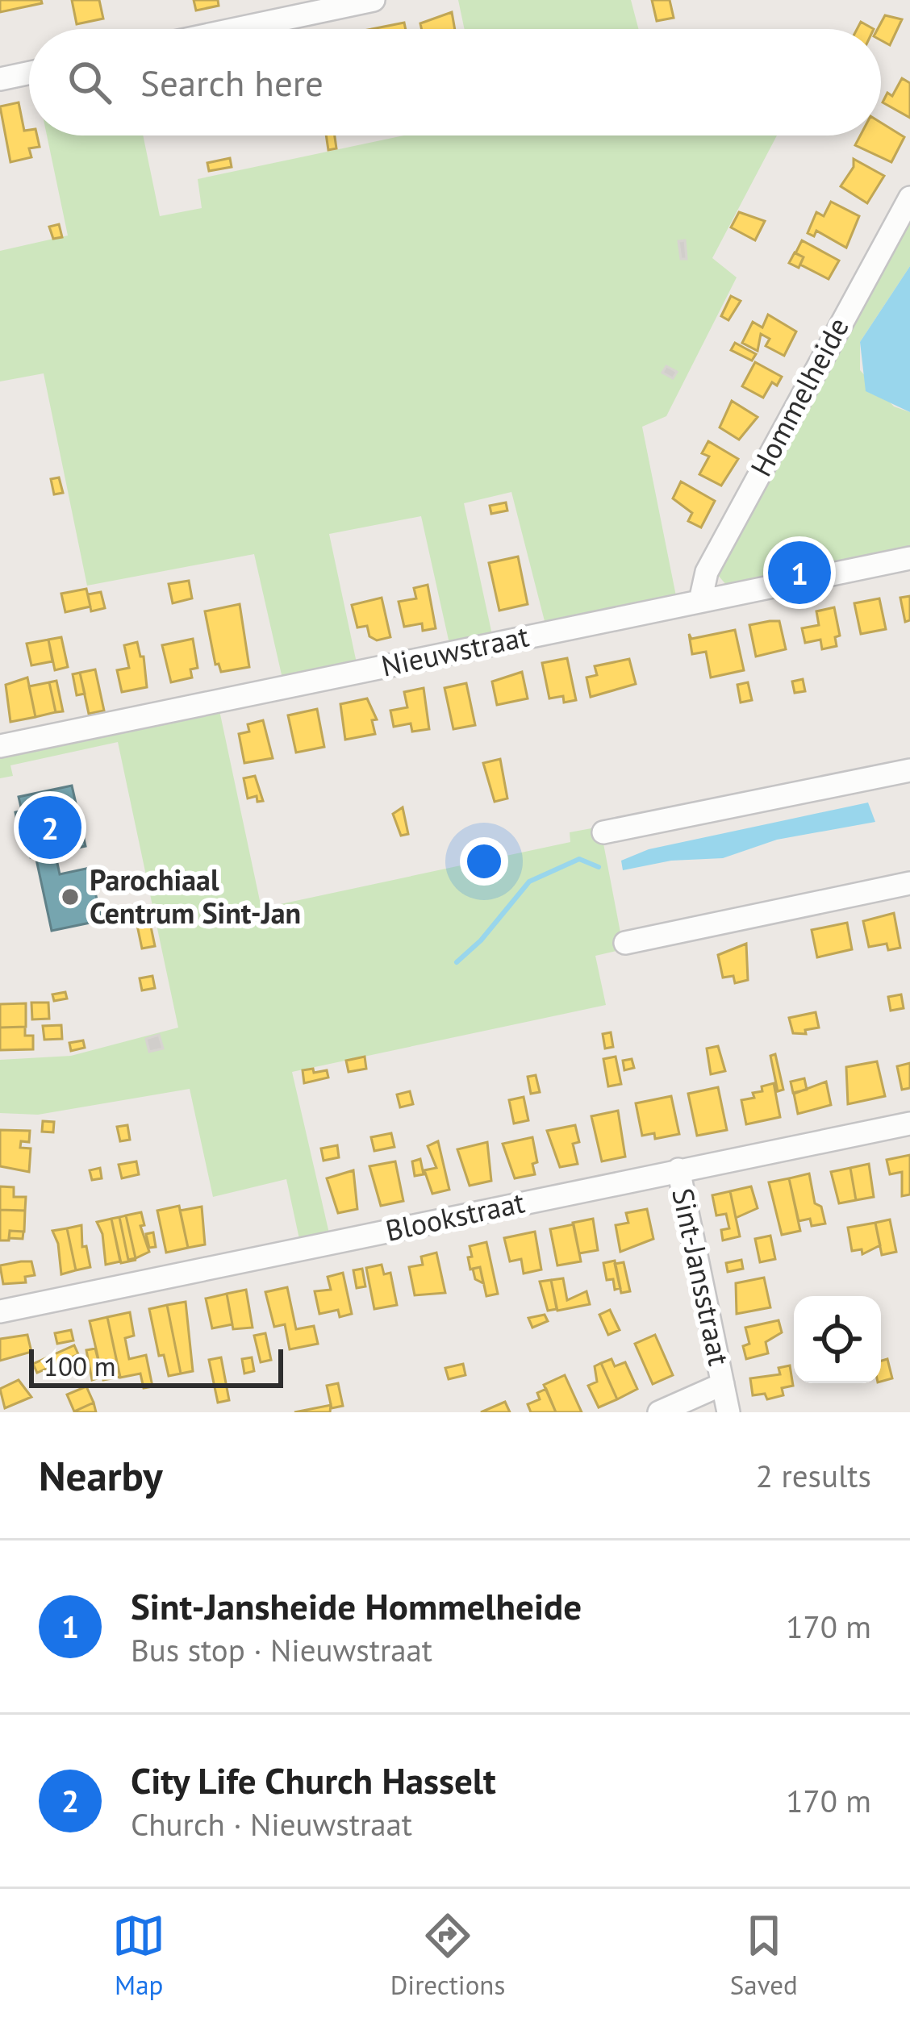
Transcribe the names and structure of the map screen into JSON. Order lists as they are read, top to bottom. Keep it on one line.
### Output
{"streets":{"street":["Hommelheide","Nieuwstraat","Blookstraat","Sint-Jansstraat"]},"crossings":[["Hommelheide","Nieuwstraat"],["Blookstraat","Sint-Jansstraat"]],"places":["Parochiaal Centrum Sint-Jan"],"scale_bar":"100 m","page":{"search":"Search here","pins":["1","2"],"scale":"100 m","heading":["Nearby","2 results"],"list":[{"mark":"1","name":"Sint-Jansheide Hommelheide","note":"Bus stop · Nieuwstraat","value":"170 m"},{"mark":"2","name":"City Life Church Hasselt","note":"Church · Nieuwstraat","value":"170 m"}],"nav":["Map","Directions","Saved"]}}
